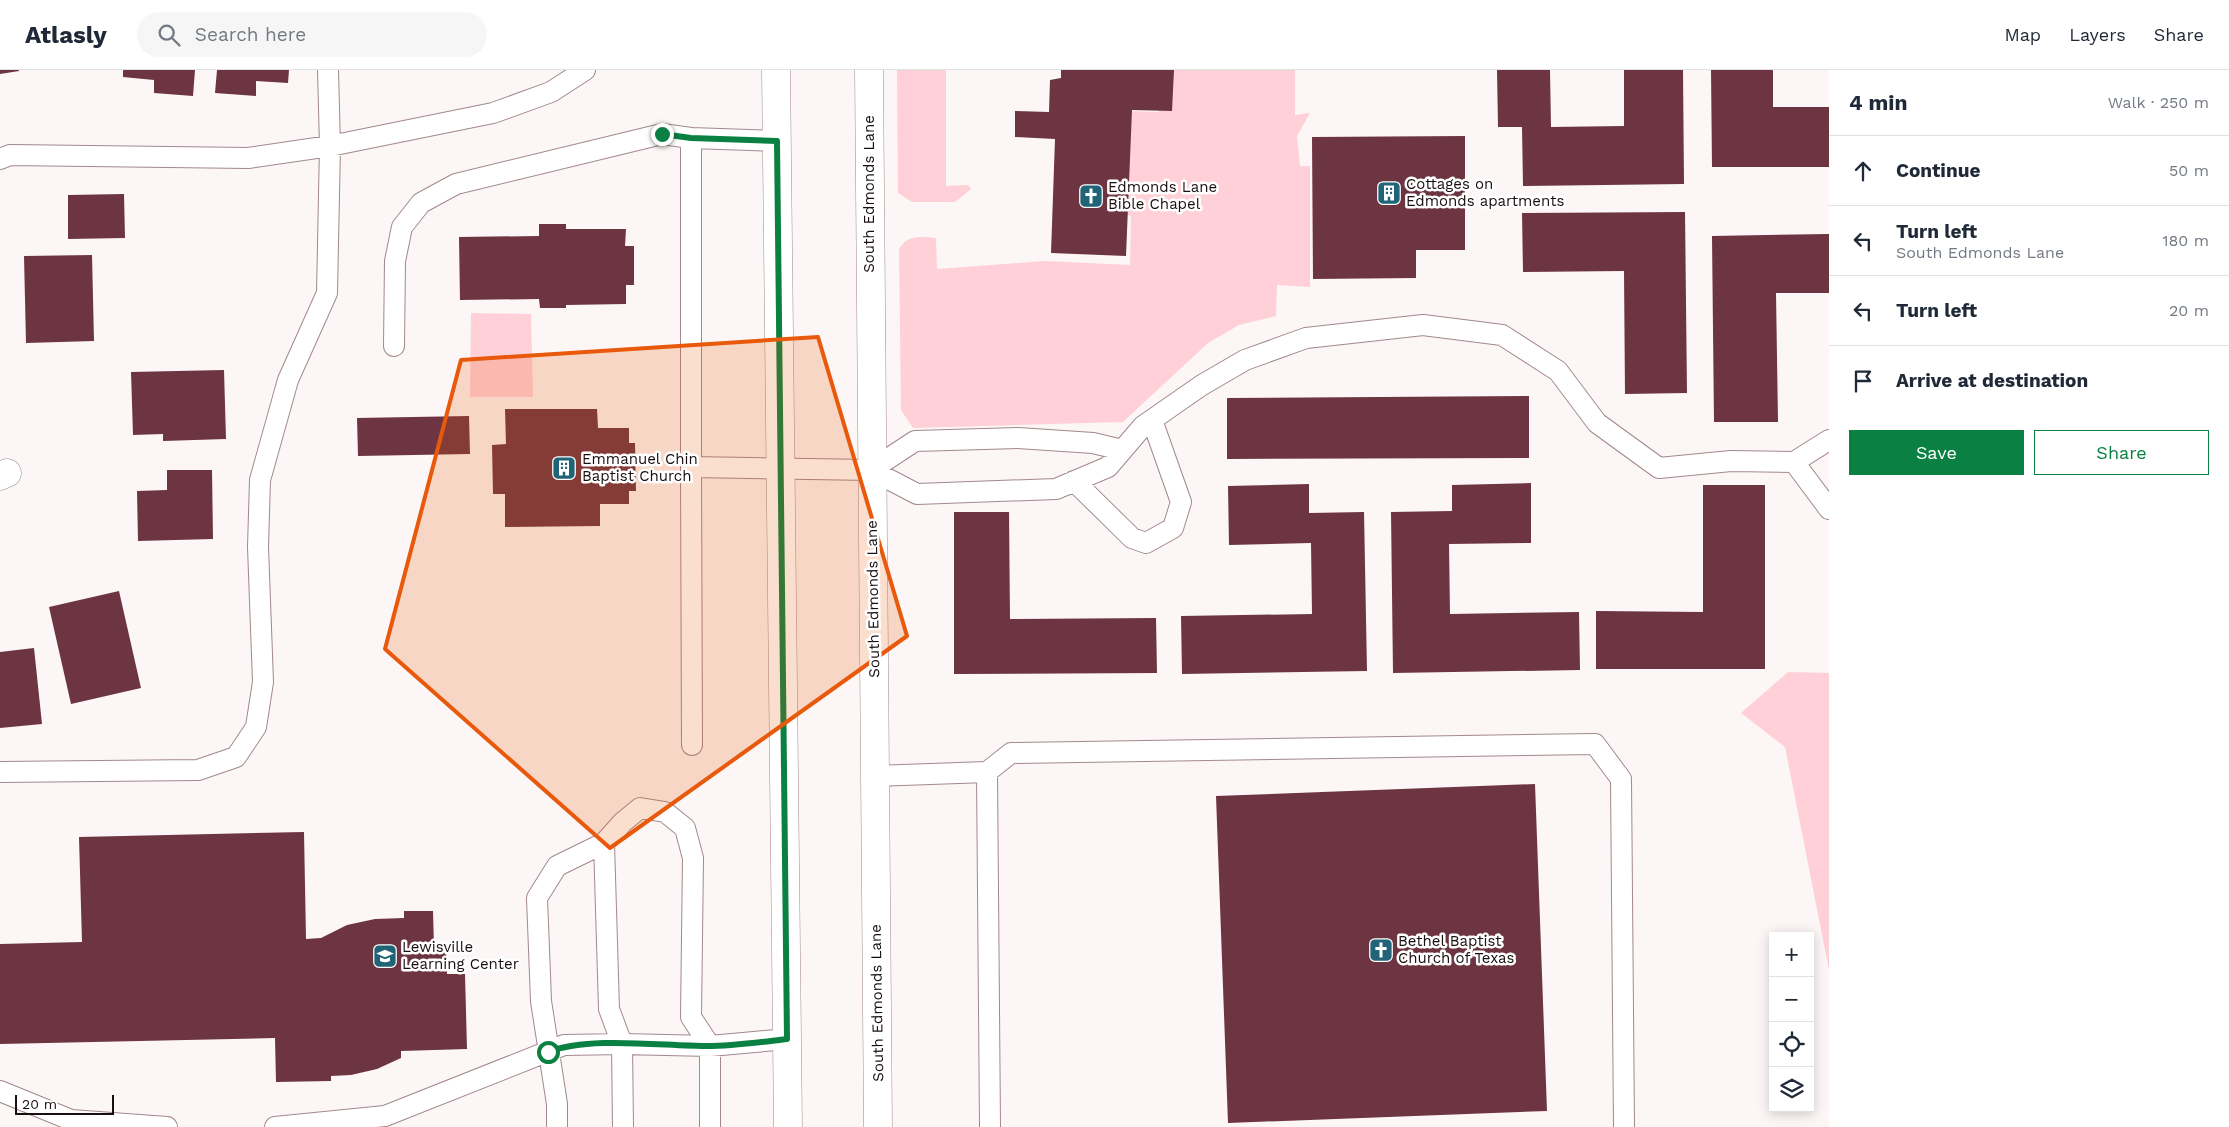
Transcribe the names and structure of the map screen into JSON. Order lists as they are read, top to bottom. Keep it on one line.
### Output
{"streets":{"main road":["South Edmonds Lane"]},"places":{"building":["Cottages on Edmonds apartments","Emmanuel Chin Baptist Church"],"church":["Edmonds Lane Bible Chapel","Bethel Baptist Church of Texas"],"school or university":["Lewisville Learning Center"]},"scale_bar":"20 m","page":{"header":"Atlasly","search":"Search here","nav":["Map","Layers","Share"],"heading":["4 min","Walk · 250 m"],"list":[["Continue","50 m"],["Turn left","South Edmonds Lane","180 m"],["Turn left","20 m"],"Arrive at destination"],"buttons":["Save","Share"],"map_buttons":["+","−"],"scale":"20 m"}}
